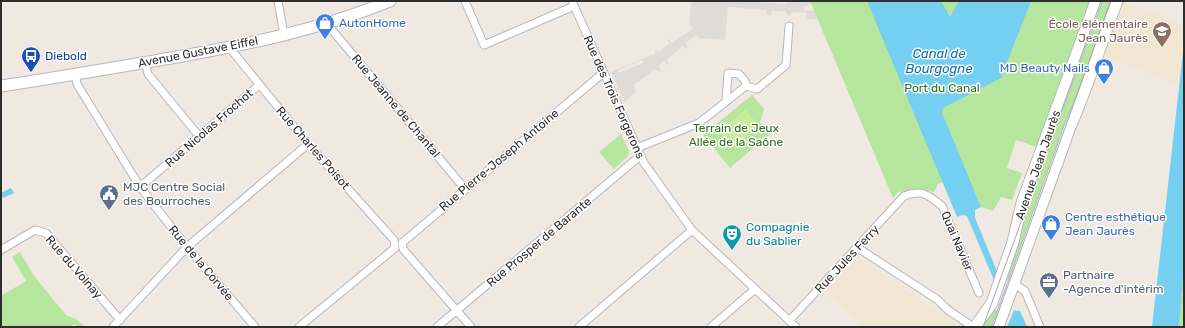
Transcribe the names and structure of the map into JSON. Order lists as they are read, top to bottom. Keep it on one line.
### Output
{"streets":{"main road":["Avenue Gustave Eiffel","Avenue Jean Jaurès"],"street":["Rue des Trois Forgerons","Rue Jeanne de Chantal","Rue Nicolas Frochot","Rue Charles Poisot","Rue Pierre-Joseph Antoine","Quai Navier","Rue Prosper de Barante","Rue Jules Ferry","Rue de la Corvée","Rue du Volnay"]},"crossings":[["Avenue Gustave Eiffel","Rue Jeanne de Chantal"],["Avenue Gustave Eiffel","Rue Charles Poisot"],["Avenue Gustave Eiffel","Rue de la Corvée"],["Rue des Trois Forgerons","Rue Pierre-Joseph Antoine"],["Rue des Trois Forgerons","Rue Prosper de Barante"],["Rue des Trois Forgerons","Rue Jules Ferry"],["Rue Jeanne de Chantal","Rue Pierre-Joseph Antoine"],["Rue Nicolas Frochot","Rue Charles Poisot"],["Rue Nicolas Frochot","Rue de la Corvée"],["Rue Pierre-Joseph Antoine","Rue Prosper de Barante"],["Quai Navier","Rue Jules Ferry"]],"water":["Canal de Bourgogne"],"parks":["Port du Canal","Terrain de Jeux Allée de la Saône"],"places":{"shop":["AutonHome","MD Beauty Nails","Centre esthétique Jean Jaurès"],"school or university":["École élémentaire Jean Jaurès"],"bus stop":["Diebold"],"public building":["MJC Centre Social des Bourroches"],"theatre":["Compagnie du Sablier"],"office":["Partnaire -Agence d'intérim"]}}
